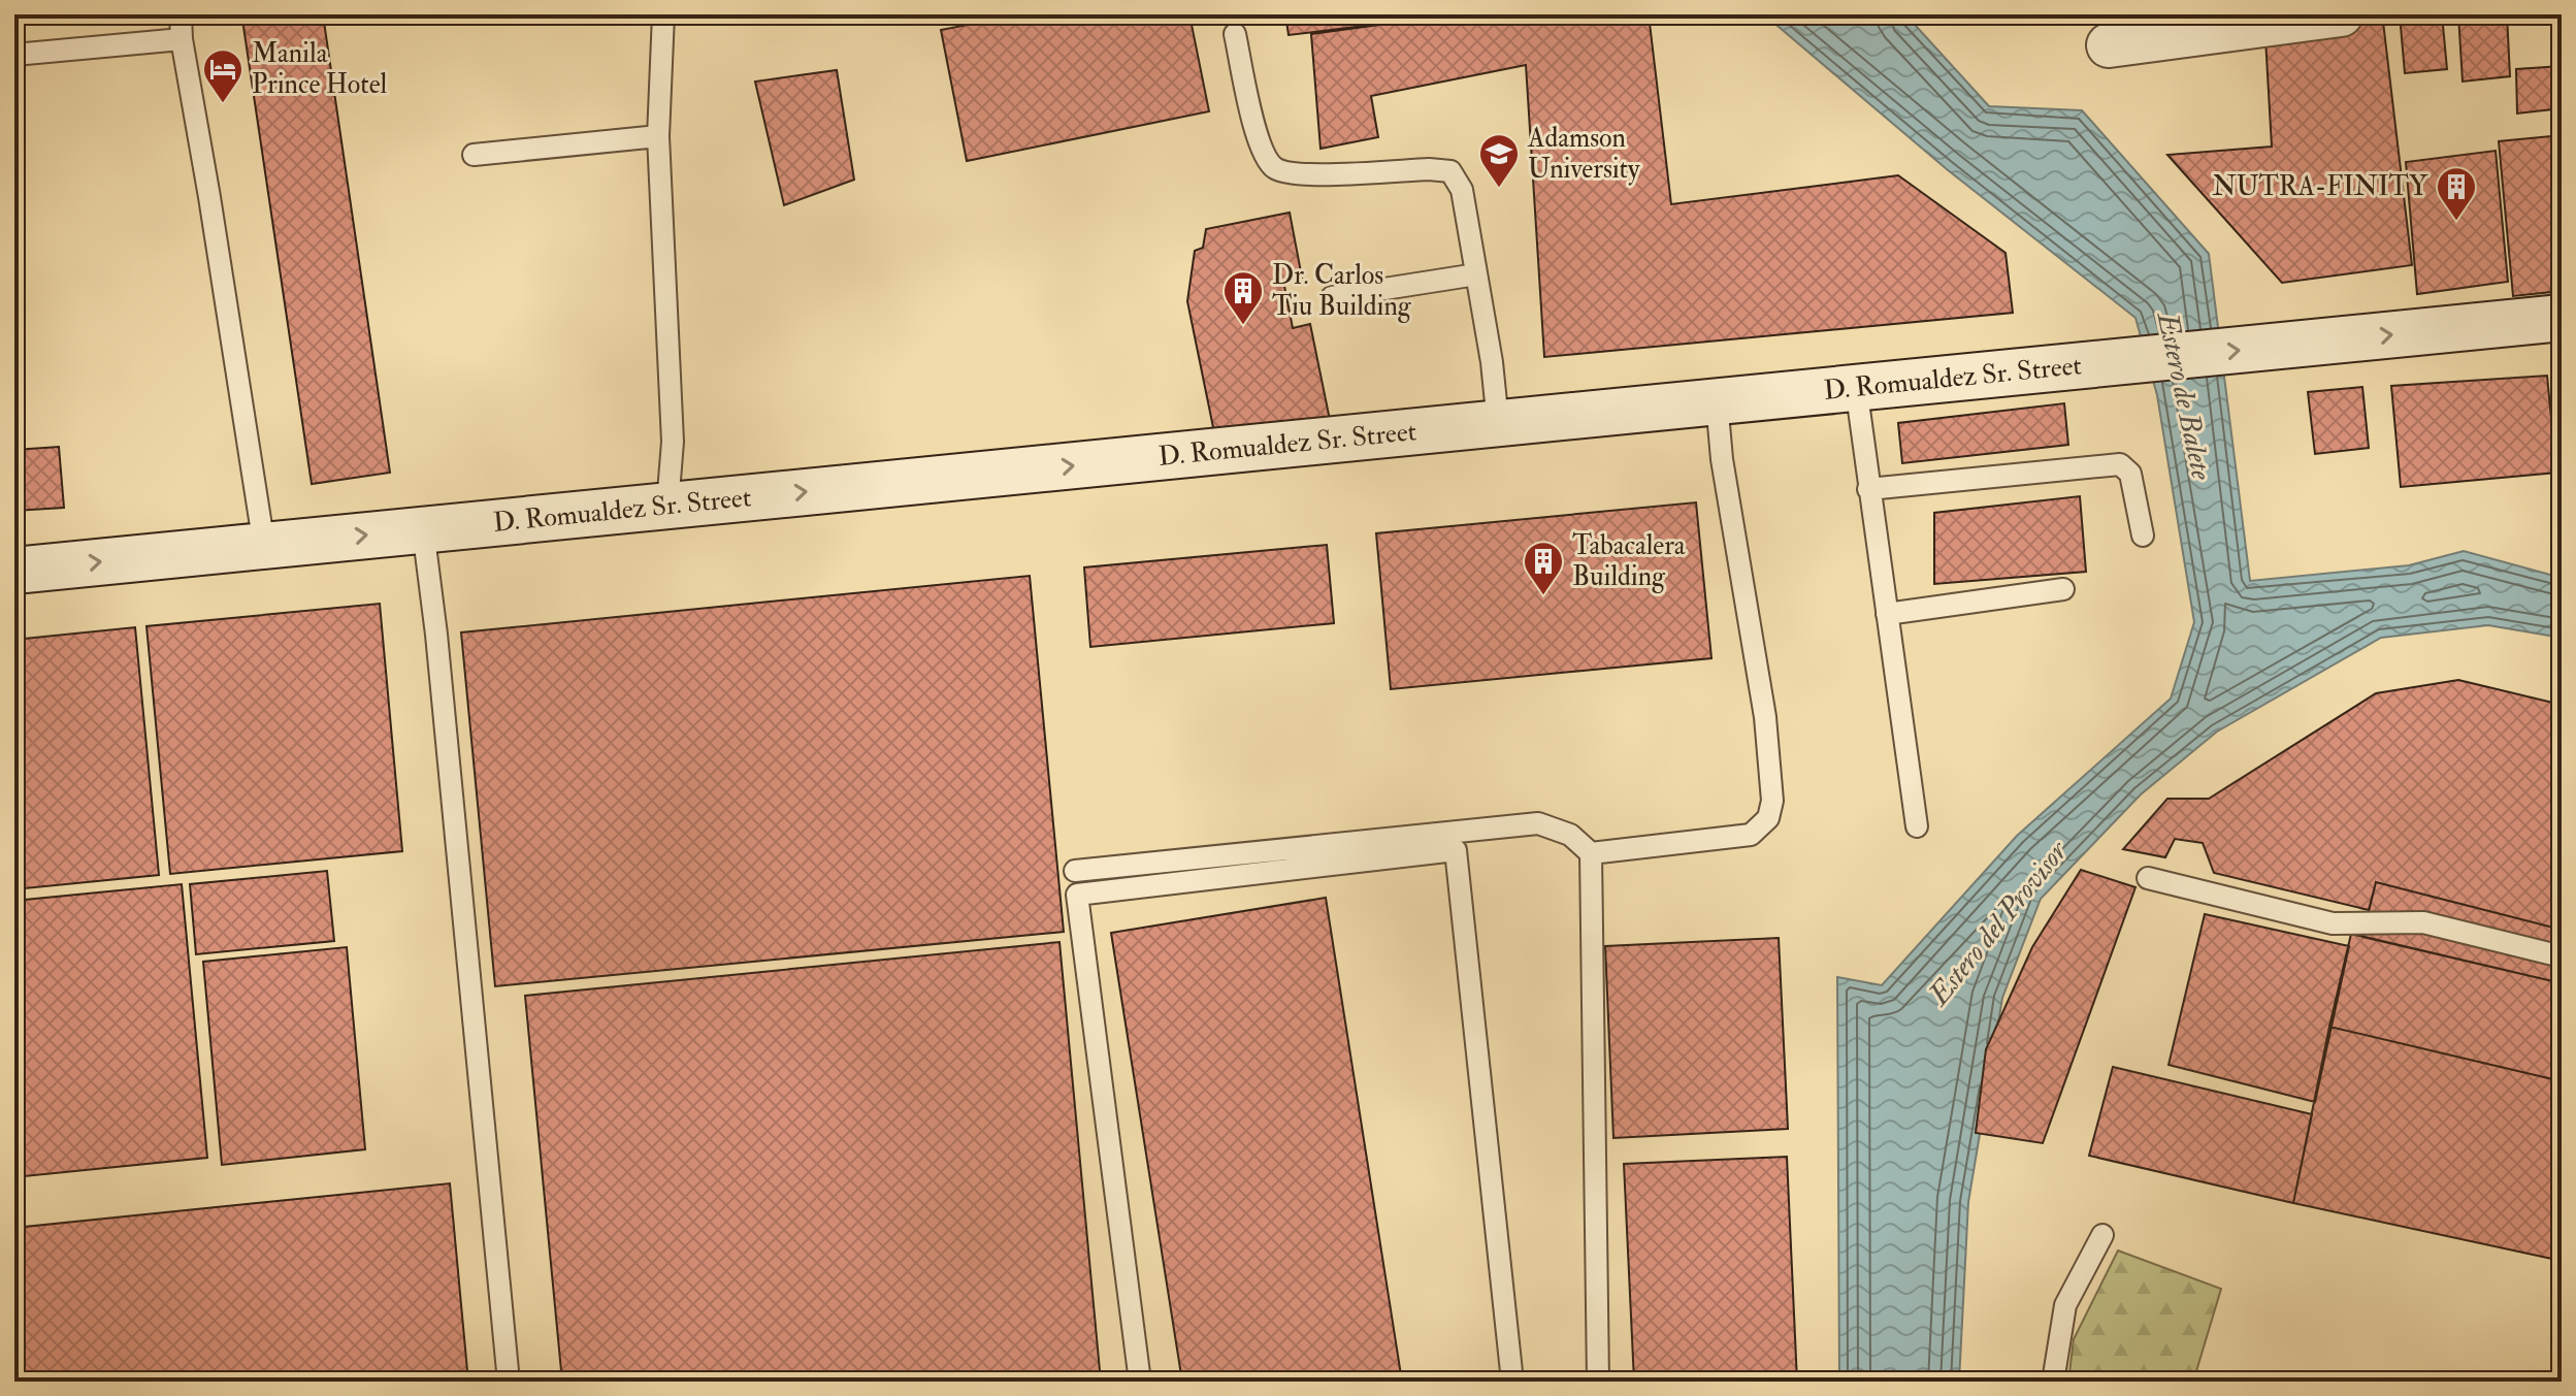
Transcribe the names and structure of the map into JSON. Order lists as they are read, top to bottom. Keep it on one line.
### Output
{"streets":{"main road":["D. Romualdez Sr. Street"]},"one_way":["D. Romualdez Sr. Street"],"water":["Estero de Balete","Estero del Provisor"],"places":{"hotel":["Manila Prince Hotel"],"school or university":["Adamson University"],"building":["NUTRA-FINITY","Dr. Carlos Tiu Building","Tabacalera Building"]}}
